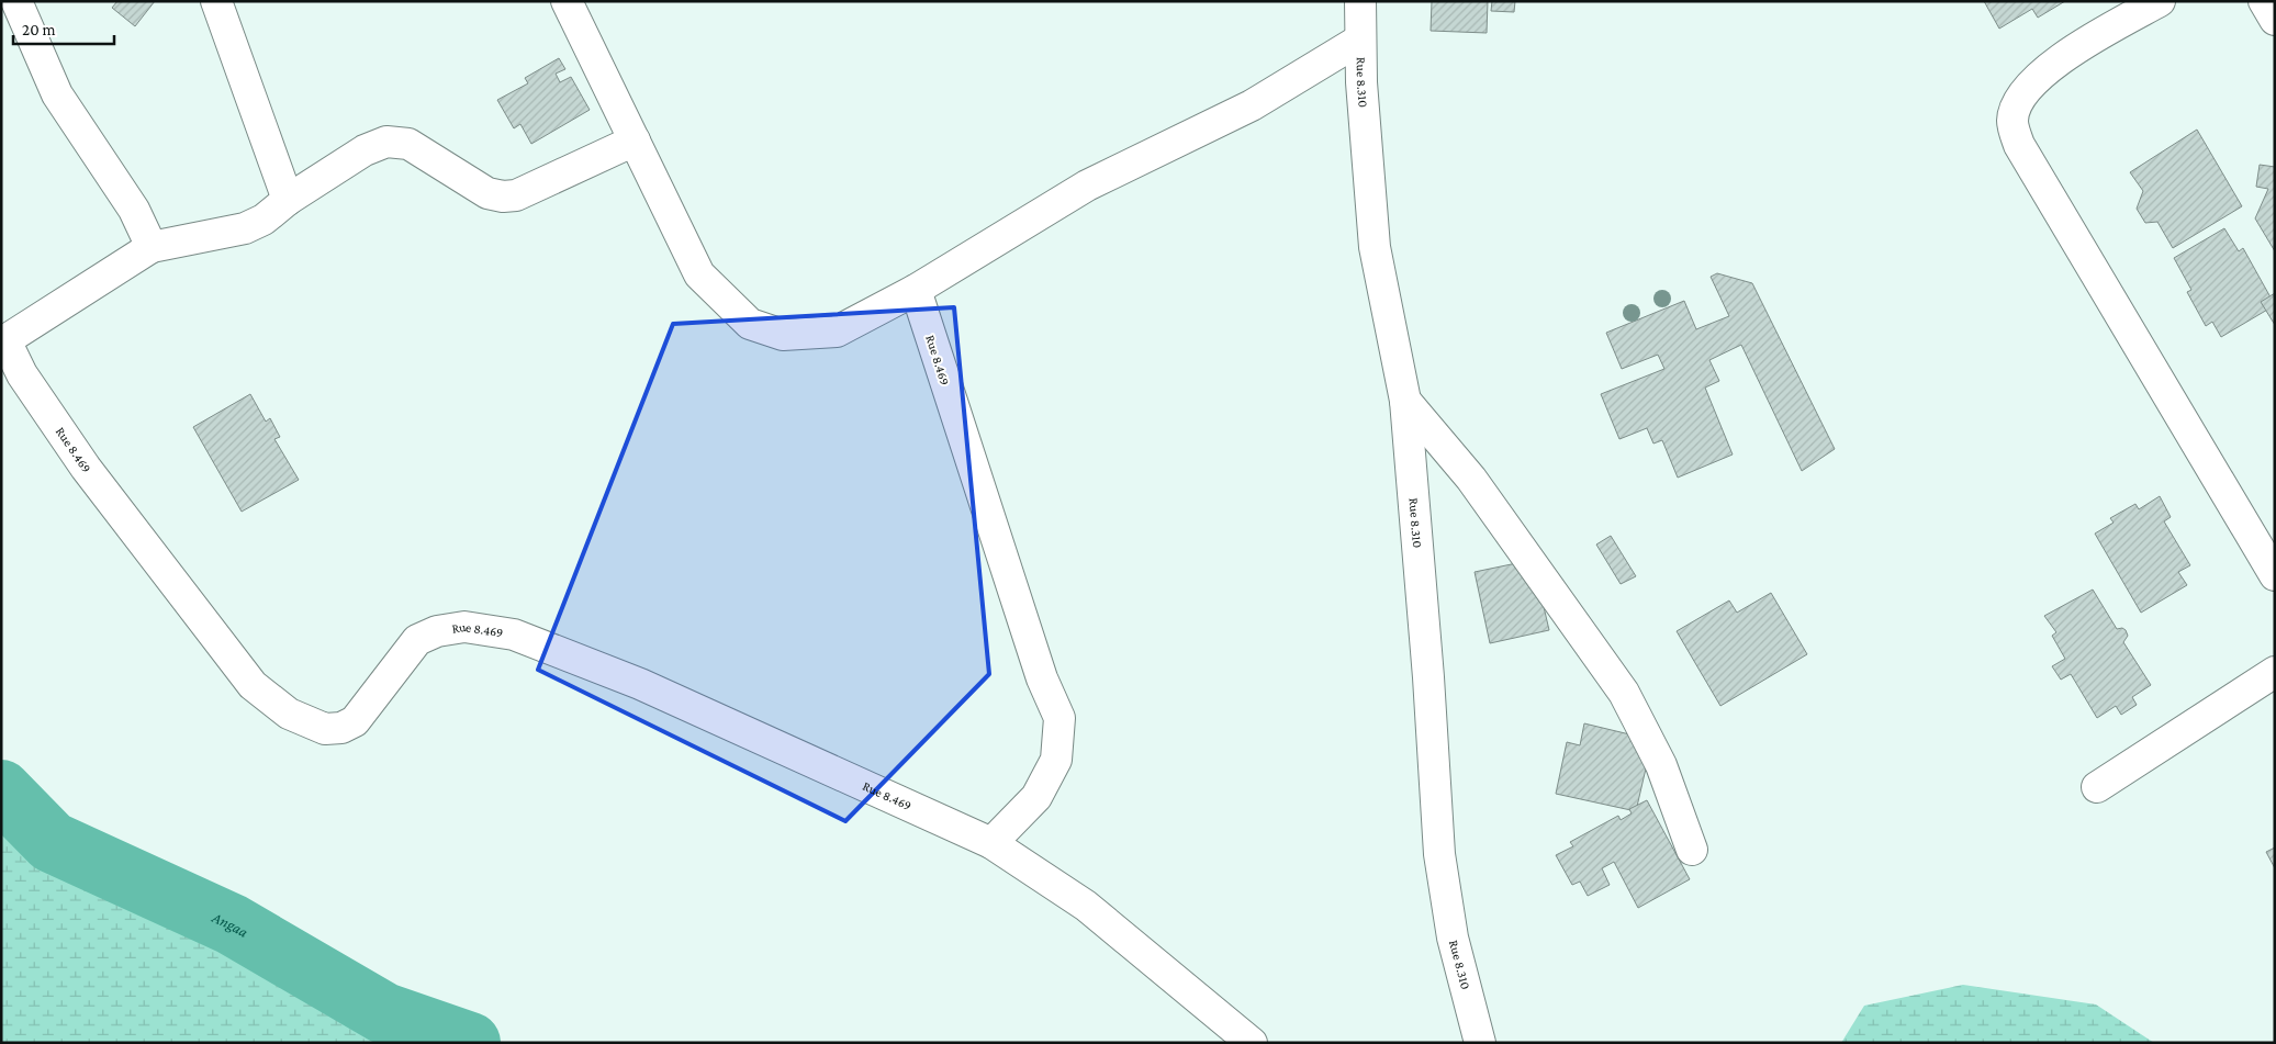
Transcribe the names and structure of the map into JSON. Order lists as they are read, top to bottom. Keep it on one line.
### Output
{"streets":{"street":["Rue 8.310","Rue 8.469"]},"water":["Angaa"],"scale_bar":"20 m"}
